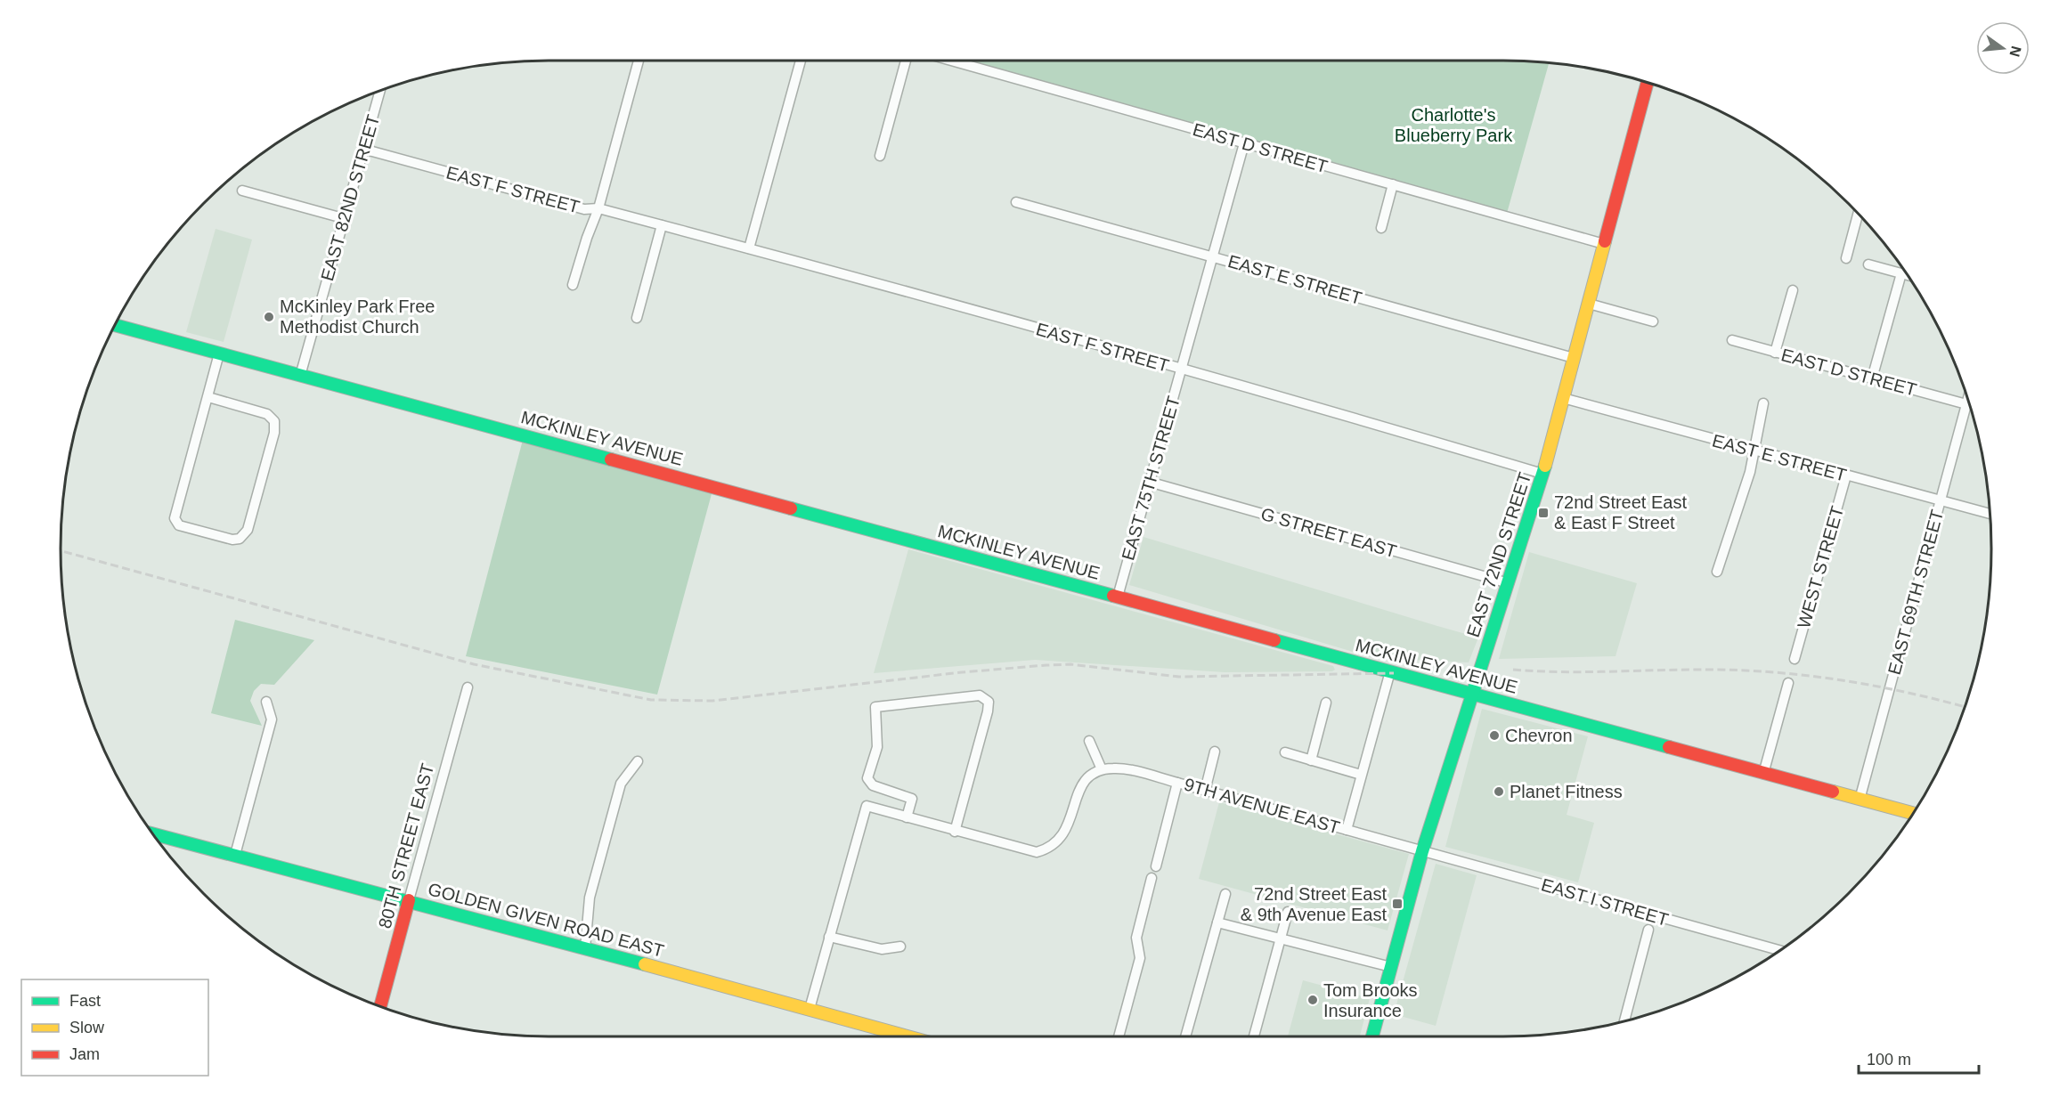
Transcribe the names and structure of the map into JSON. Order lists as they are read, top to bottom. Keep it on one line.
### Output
{"streets":{"street":["EAST D STREET","EAST F STREET","EAST 82ND STREET","EAST E STREET","MCKINLEY AVENUE","EAST 75TH STREET","G STREET EAST","EAST 72ND STREET","WEST STREET","EAST 69TH STREET","9TH AVENUE EAST","80TH STREET EAST","EAST I STREET","GOLDEN GIVEN ROAD EAST"]},"crossings":[["EAST D STREET","EAST 75TH STREET"],["EAST D STREET","EAST 72ND STREET"],["EAST D STREET","EAST 69TH STREET"],["EAST F STREET","EAST 82ND STREET"],["EAST F STREET","EAST 75TH STREET"],["EAST F STREET","EAST 72ND STREET"],["EAST 82ND STREET","MCKINLEY AVENUE"],["EAST E STREET","EAST 75TH STREET"],["EAST E STREET","EAST 72ND STREET"],["EAST E STREET","WEST STREET"],["EAST E STREET","EAST 69TH STREET"],["MCKINLEY AVENUE","EAST 75TH STREET"],["MCKINLEY AVENUE","EAST 72ND STREET"],["MCKINLEY AVENUE","EAST 69TH STREET"],["EAST 75TH STREET","G STREET EAST"],["G STREET EAST","EAST 72ND STREET"],["EAST 72ND STREET","9TH AVENUE EAST"],["EAST 72ND STREET","EAST I STREET"],["9TH AVENUE EAST","EAST I STREET"],["80TH STREET EAST","GOLDEN GIVEN ROAD EAST"]],"parks":["Charlotte's Blueberry Park"],"places":{"other":["McKinley Park Free Methodist Church","Chevron","Planet Fitness","Tom Brooks Insurance"],"transit":["72nd Street East & East F Street","72nd Street East & 9th Avenue East"]},"legend":["Fast","Slow","Jam"],"scale_bar":"100 m","north":"right"}
